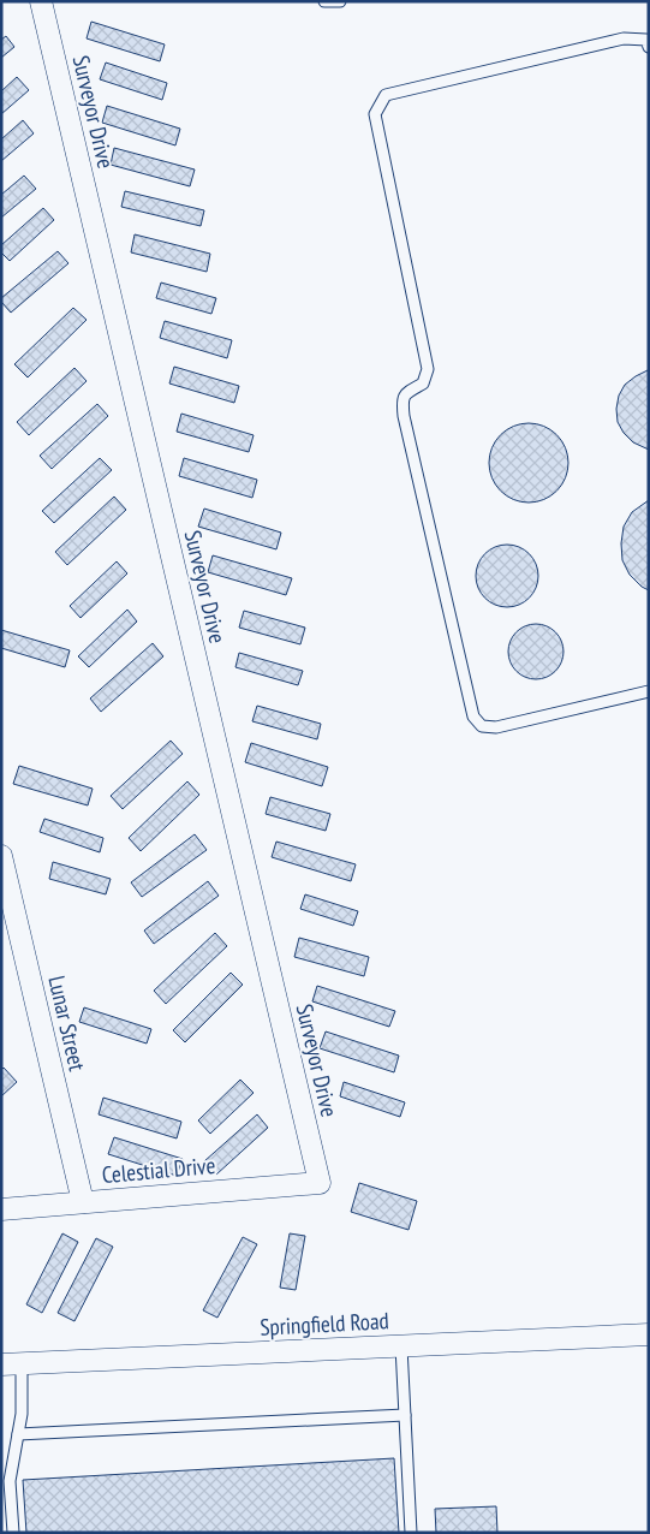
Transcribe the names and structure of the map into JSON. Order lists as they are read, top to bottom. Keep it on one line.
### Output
{"streets":{"street":["Surveyor Drive","Lunar Street","Celestial Drive","Springfield Road"]},"crossings":[["Surveyor Drive","Celestial Drive"],["Lunar Street","Celestial Drive"]]}
